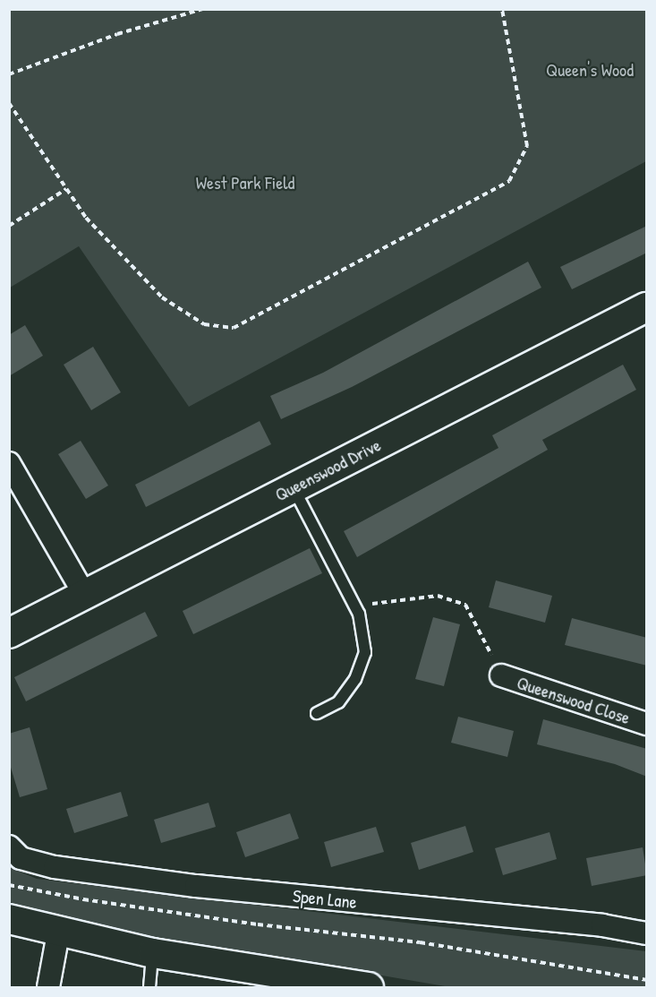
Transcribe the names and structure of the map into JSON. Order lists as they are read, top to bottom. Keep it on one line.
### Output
{"streets":{"street":["Queenswood Drive","Queenswood Close","Spen Lane"]},"parks":["Queen's Wood","West Park Field"]}
